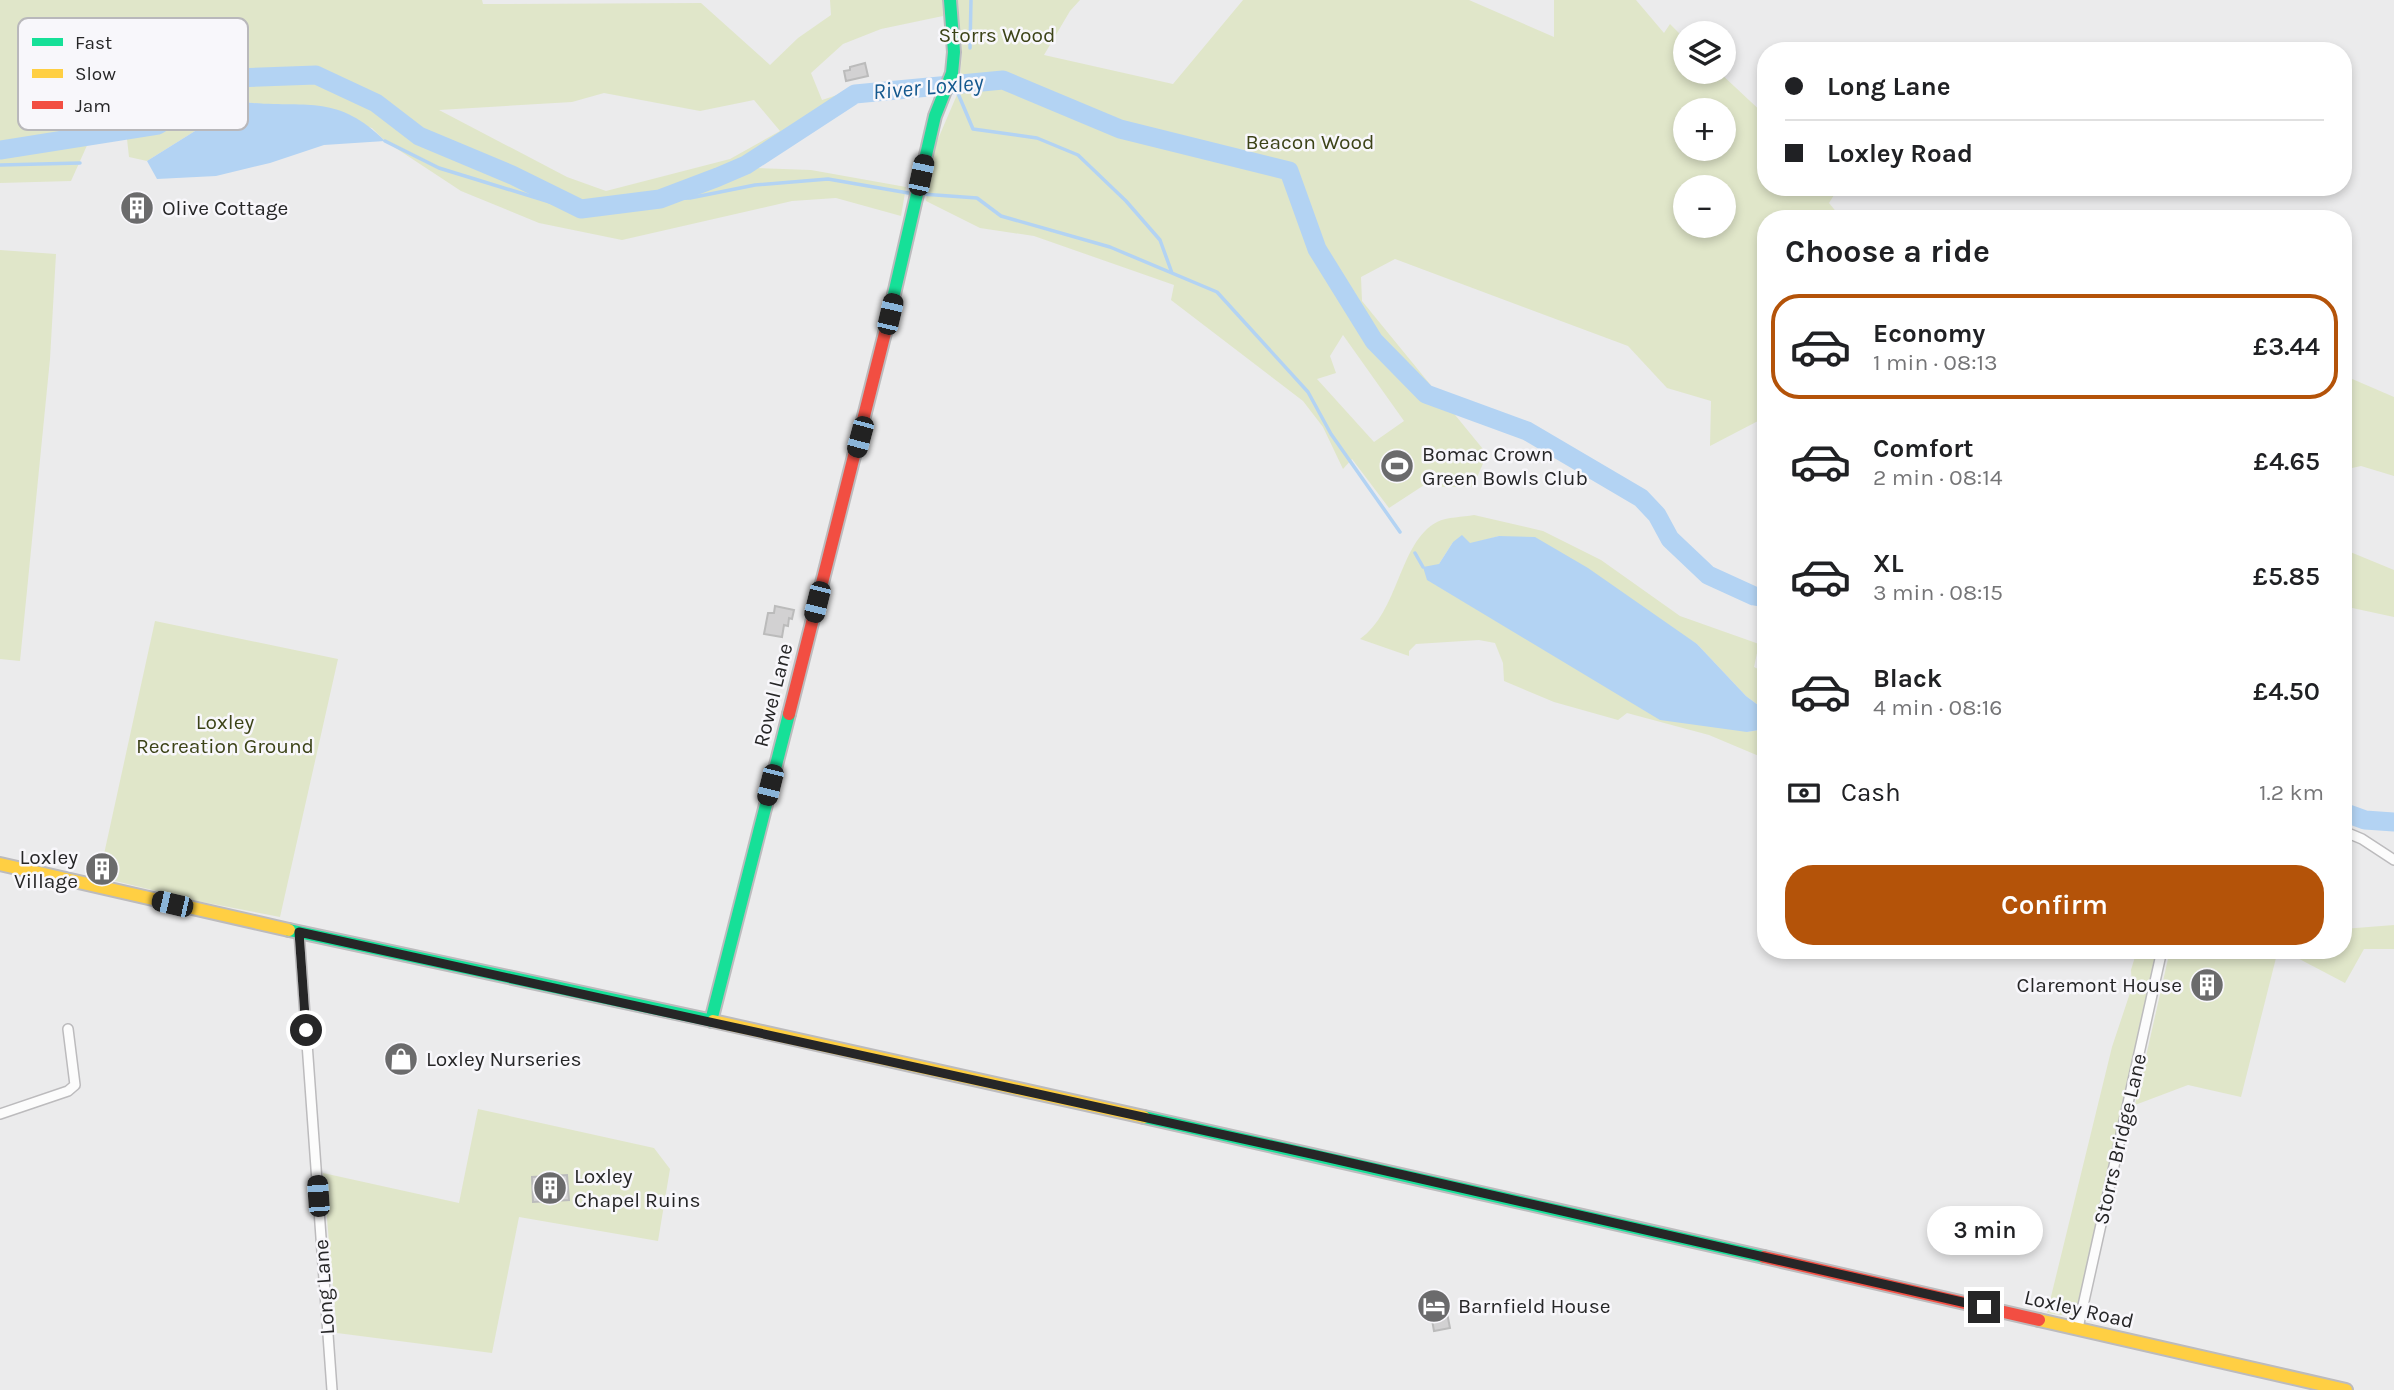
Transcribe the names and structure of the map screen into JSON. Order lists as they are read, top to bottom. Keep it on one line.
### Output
{"streets":{"main road":["Rowel Lane","Loxley Road"],"street":["Storrs Bridge Lane","Long Lane"]},"crossings":[["Rowel Lane","Loxley Road"],["Storrs Bridge Lane","Loxley Road"],["Long Lane","Loxley Road"]],"water":["River Loxley"],"parks":["Storrs Wood","Beacon Wood","Loxley Recreation Ground"],"places":{"building":["Olive Cottage","Loxley Village","Claremont House","Loxley Chapel Ruins"],"sports":["Bomac Crown Green Bowls Club"],"shop":["Loxley Nurseries"],"hotel":["Barnfield House"]},"legend":["Fast","Slow","Jam"],"page":{"map_buttons":["+","−"],"banner":["Long Lane","Loxley Road"],"heading":"Choose a ride","list":[{"name":"Economy","note":"1 min · 08:13","value":"£3.44"},{"name":"Comfort","note":"2 min · 08:14","value":"£4.65"},{"name":"XL","note":"3 min · 08:15","value":"£5.85"},{"name":"Black","note":"4 min · 08:16","value":"£4.50"}],"pay":["Cash","1.2 km"],"buttons":"Confirm","bubble":"3 min"}}
